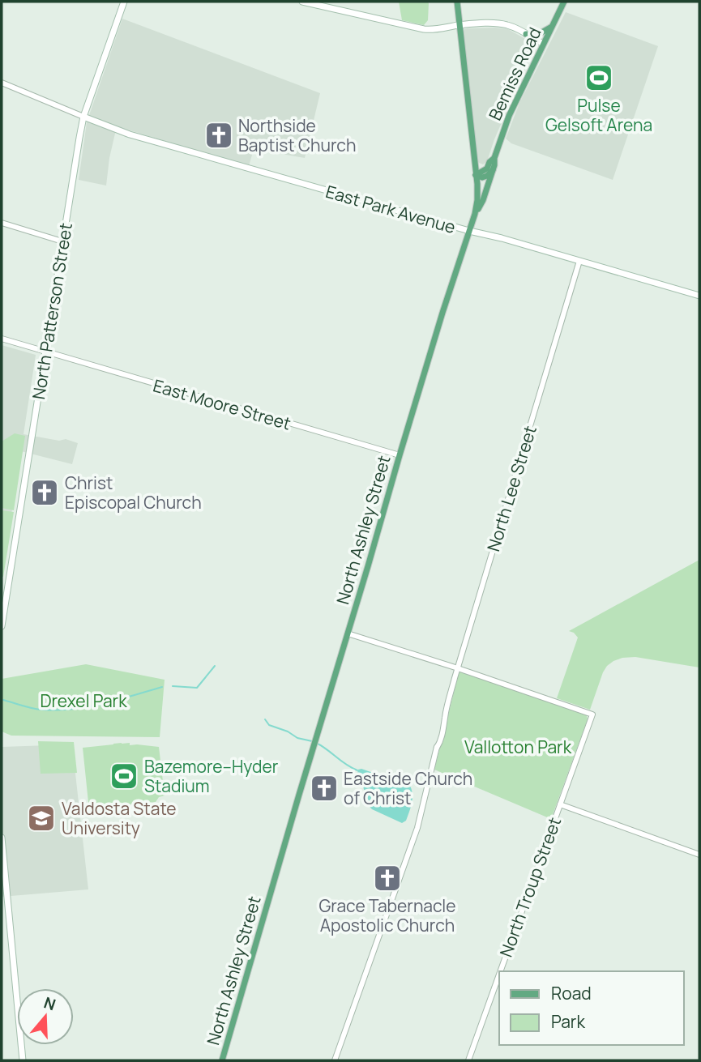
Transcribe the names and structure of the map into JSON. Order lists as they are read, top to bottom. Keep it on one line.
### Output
{"streets":{"main road":["Bemiss Road","East Park Avenue","North Patterson Street","North Ashley Street"],"street":["East Moore Street","North Lee Street","North Troup Street"]},"crossings":[["Bemiss Road","North Ashley Street"],["East Park Avenue","North Patterson Street"],["East Park Avenue","North Lee Street"],["East Park Avenue","North Ashley Street"],["North Patterson Street","East Moore Street"],["East Moore Street","North Ashley Street"],["North Lee Street","North Troup Street"]],"parks":["Drexel Park","Vallotton Park"],"places":{"sports":["Pulse Gelsoft Arena","Bazemore–Hyder Stadium"],"church":["Northside Baptist Church","Christ Episcopal Church","Eastside Church of Christ","Grace Tabernacle Apostolic Church"],"school or university":["Valdosta State University"]},"legend":["Road","Park"],"north":"top"}
